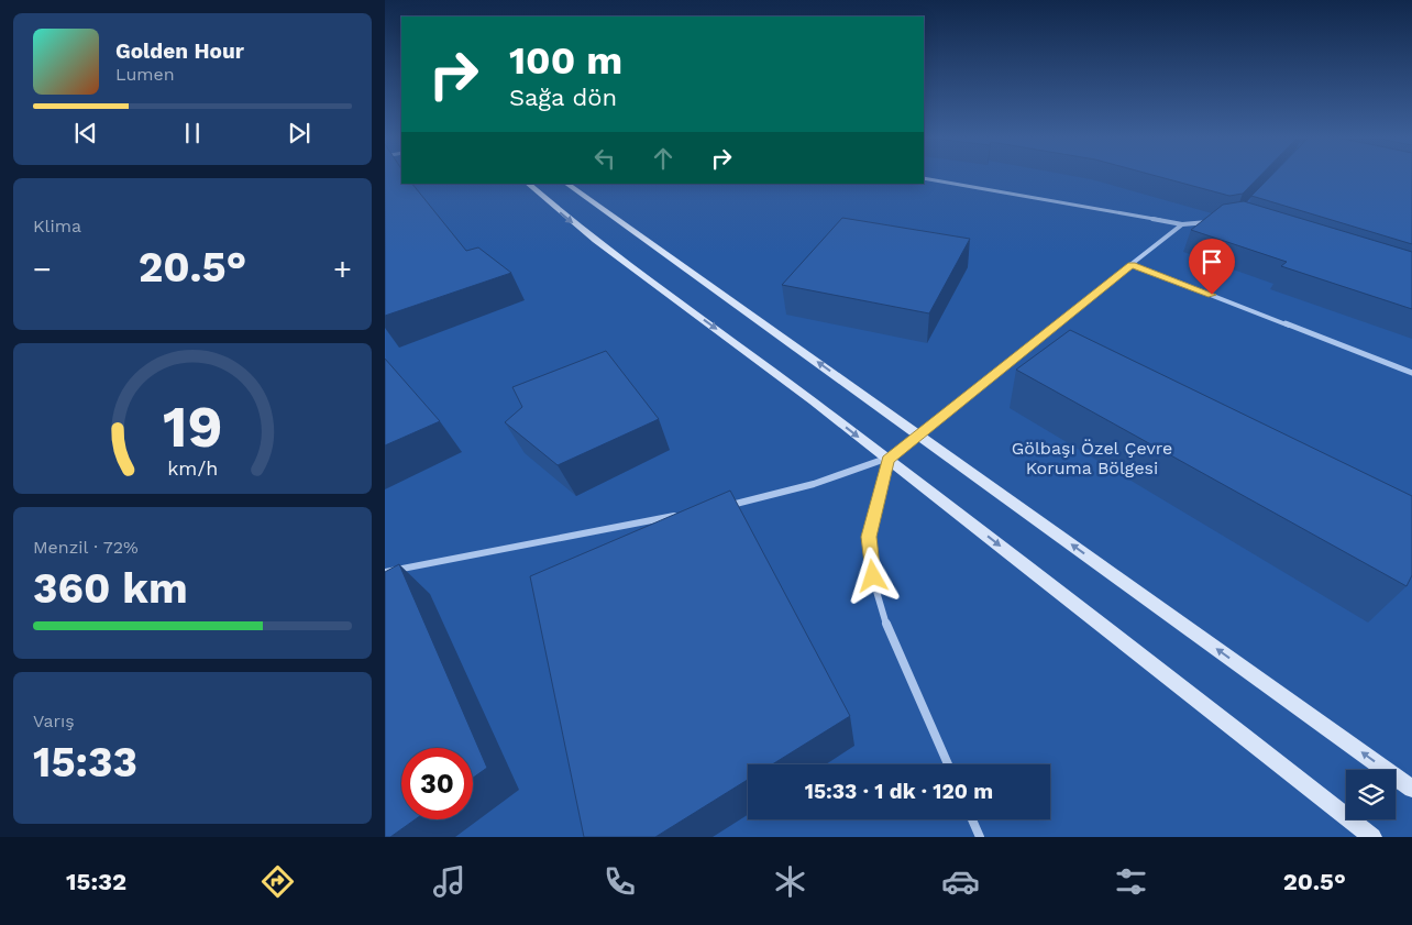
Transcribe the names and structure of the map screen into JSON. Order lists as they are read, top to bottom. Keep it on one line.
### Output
{"parks":["Gölbaşı Özel Çevre Koruma Bölgesi"],"page":{"turn":["100 m","Sağa dön"],"song":["Golden Hour","Lumen"],"tile":["Klima",["Menzil · 72%","360 km"],["Varış","15:33"]],"heat":["−","20.5°","+"],"limit":"30","trip":"15:33 · 1 dk · 120 m","tabs":["15:32","20.5°"],"gauge":["19","km/h"]}}
